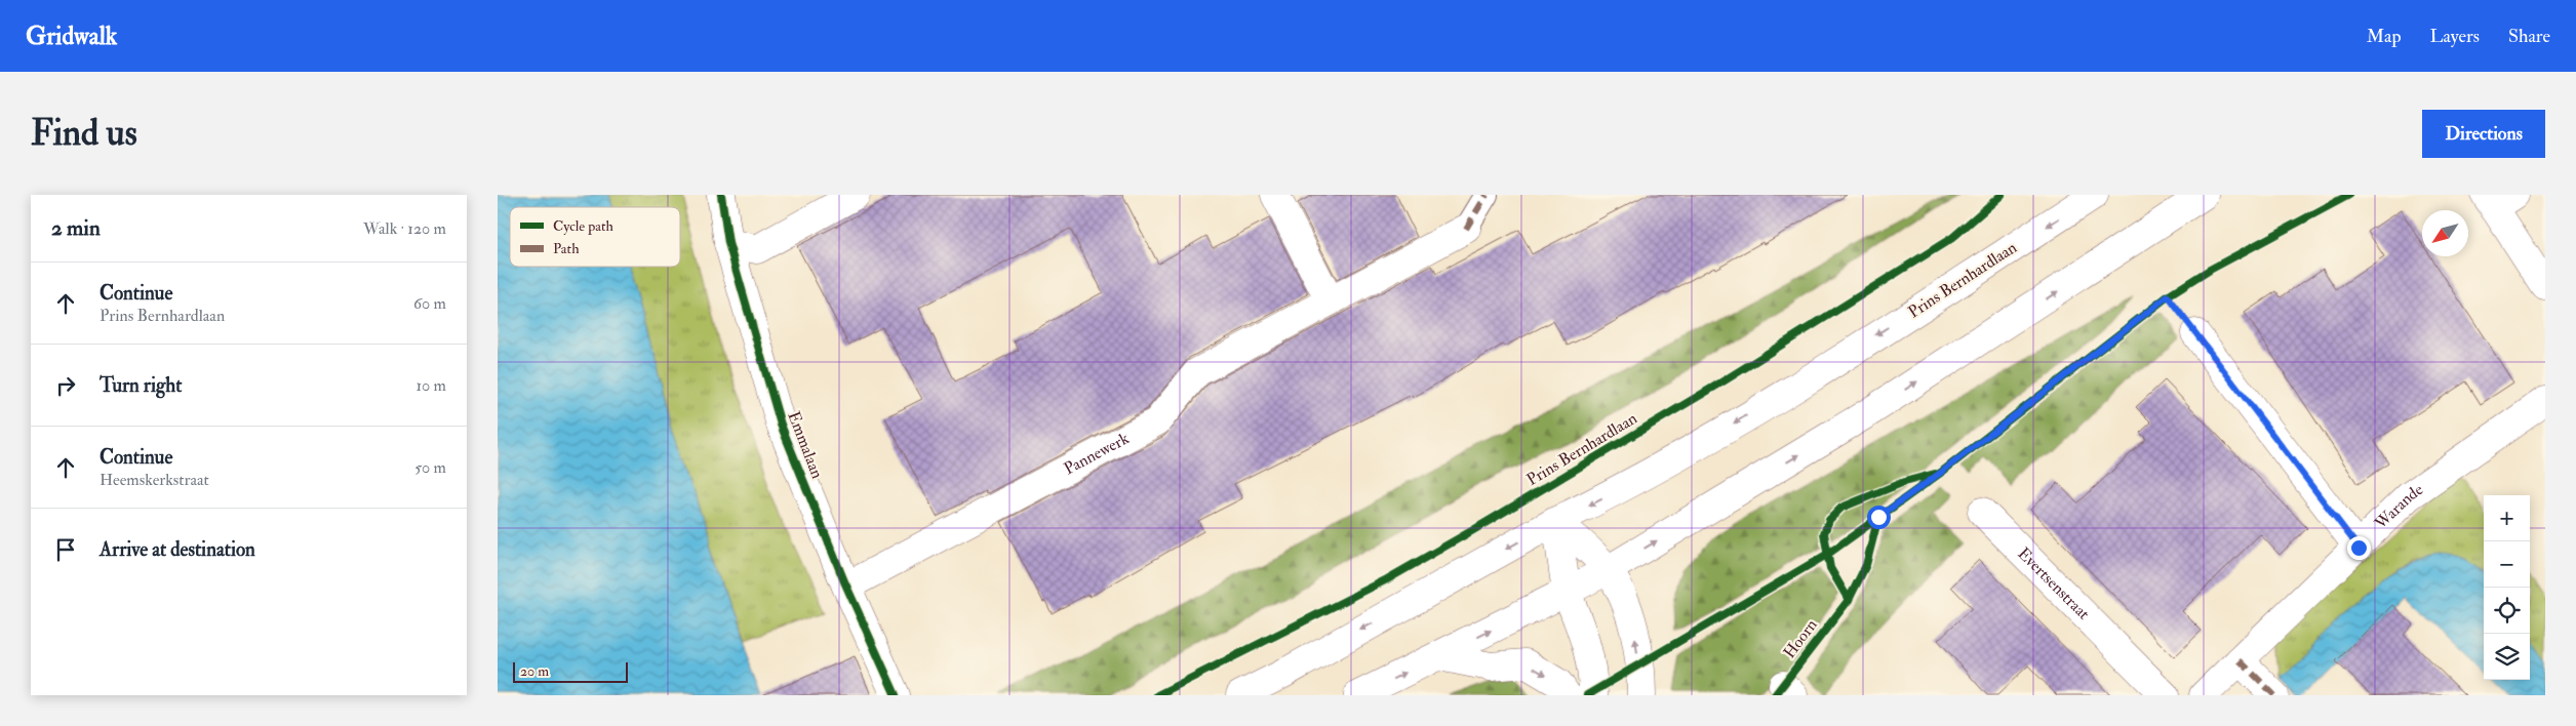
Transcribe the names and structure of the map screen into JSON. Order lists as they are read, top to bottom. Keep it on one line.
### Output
{"streets":{"street":["Prins Bernhardlaan","Emmalaan","Pannewerk","Warande","Evertsenstraat"],"cycle path":["Hoorn"]},"crossings":[["Emmalaan","Pannewerk"]],"legend":["Cycle path","Path"],"scale_bar":"20 m","north":"bottom left","page":{"header":"Gridwalk","nav":["Map","Layers","Share"],"buttons":"Directions","title":"Find us","heading":["2 min","Walk · 120 m"],"list":[["Continue","Prins Bernhardlaan","60 m"],["Turn right","10 m"],["Continue","Heemskerkstraat","50 m"],"Arrive at destination"],"map_buttons":["+","−"],"scale":"20 m"}}
